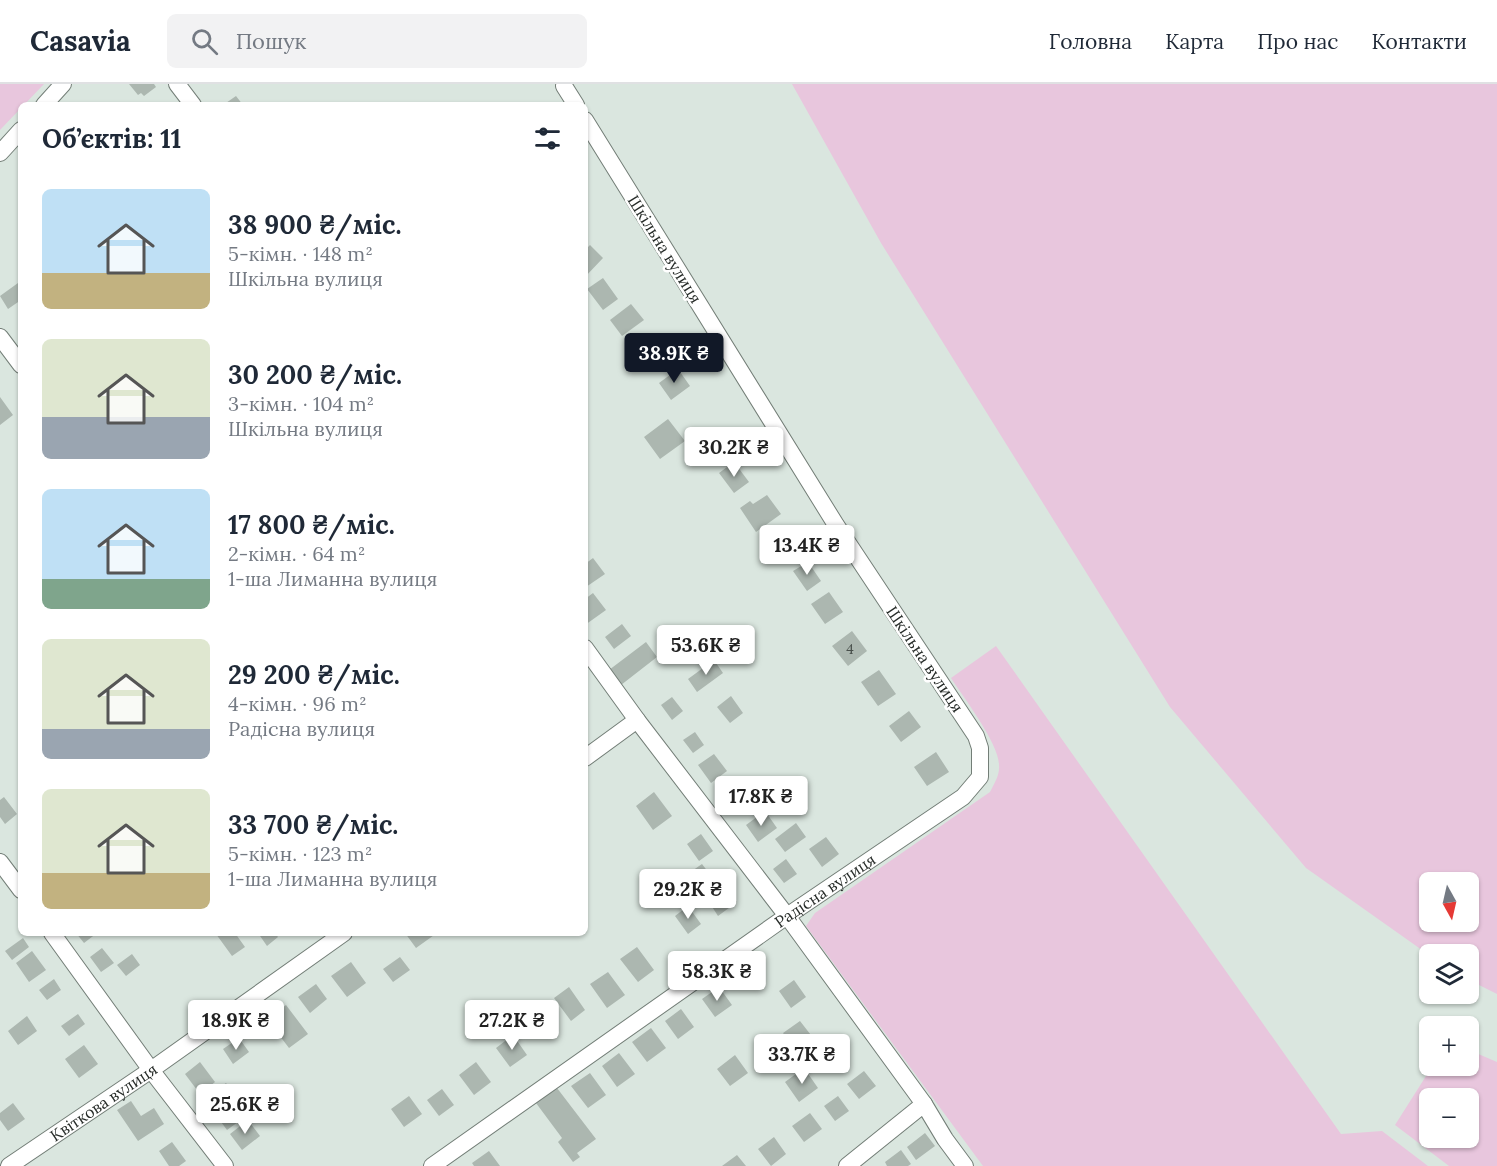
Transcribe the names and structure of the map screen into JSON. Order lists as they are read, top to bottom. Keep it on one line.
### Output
{"streets":{"street":["Шкільна вулиця","Радісна вулиця","Квіткова вулиця"]},"crossings":[["Шкільна вулиця","Радісна вулиця"]],"house_numbers":["4"],"north":"bottom","page":{"header":"Casavia","search":"Пошук","nav":["Головна","Карта","Про нас","Контакти"],"heading":"Об’єктів: 11","list":[{"name":"38 900 ₴/міс.","note":"5-кімн. · 148 m² · Шкільна вулиця"},{"name":"30 200 ₴/міс.","note":"3-кімн. · 104 m² · Шкільна вулиця"},{"name":"17 800 ₴/міс.","note":"2-кімн. · 64 m² · 1-ша Лиманна вулиця"},{"name":"29 200 ₴/міс.","note":"4-кімн. · 96 m² · Радісна вулиця"},{"name":"33 700 ₴/міс.","note":"5-кімн. · 123 m² · 1-ша Лиманна вулиця"}],"price":["38.9K ₴","30.2K ₴","13.4K ₴","53.6K ₴","17.8K ₴","29.2K ₴","58.3K ₴","18.9K ₴","27.2K ₴","33.7K ₴","25.6K ₴"],"map_buttons":["+","−"]}}
